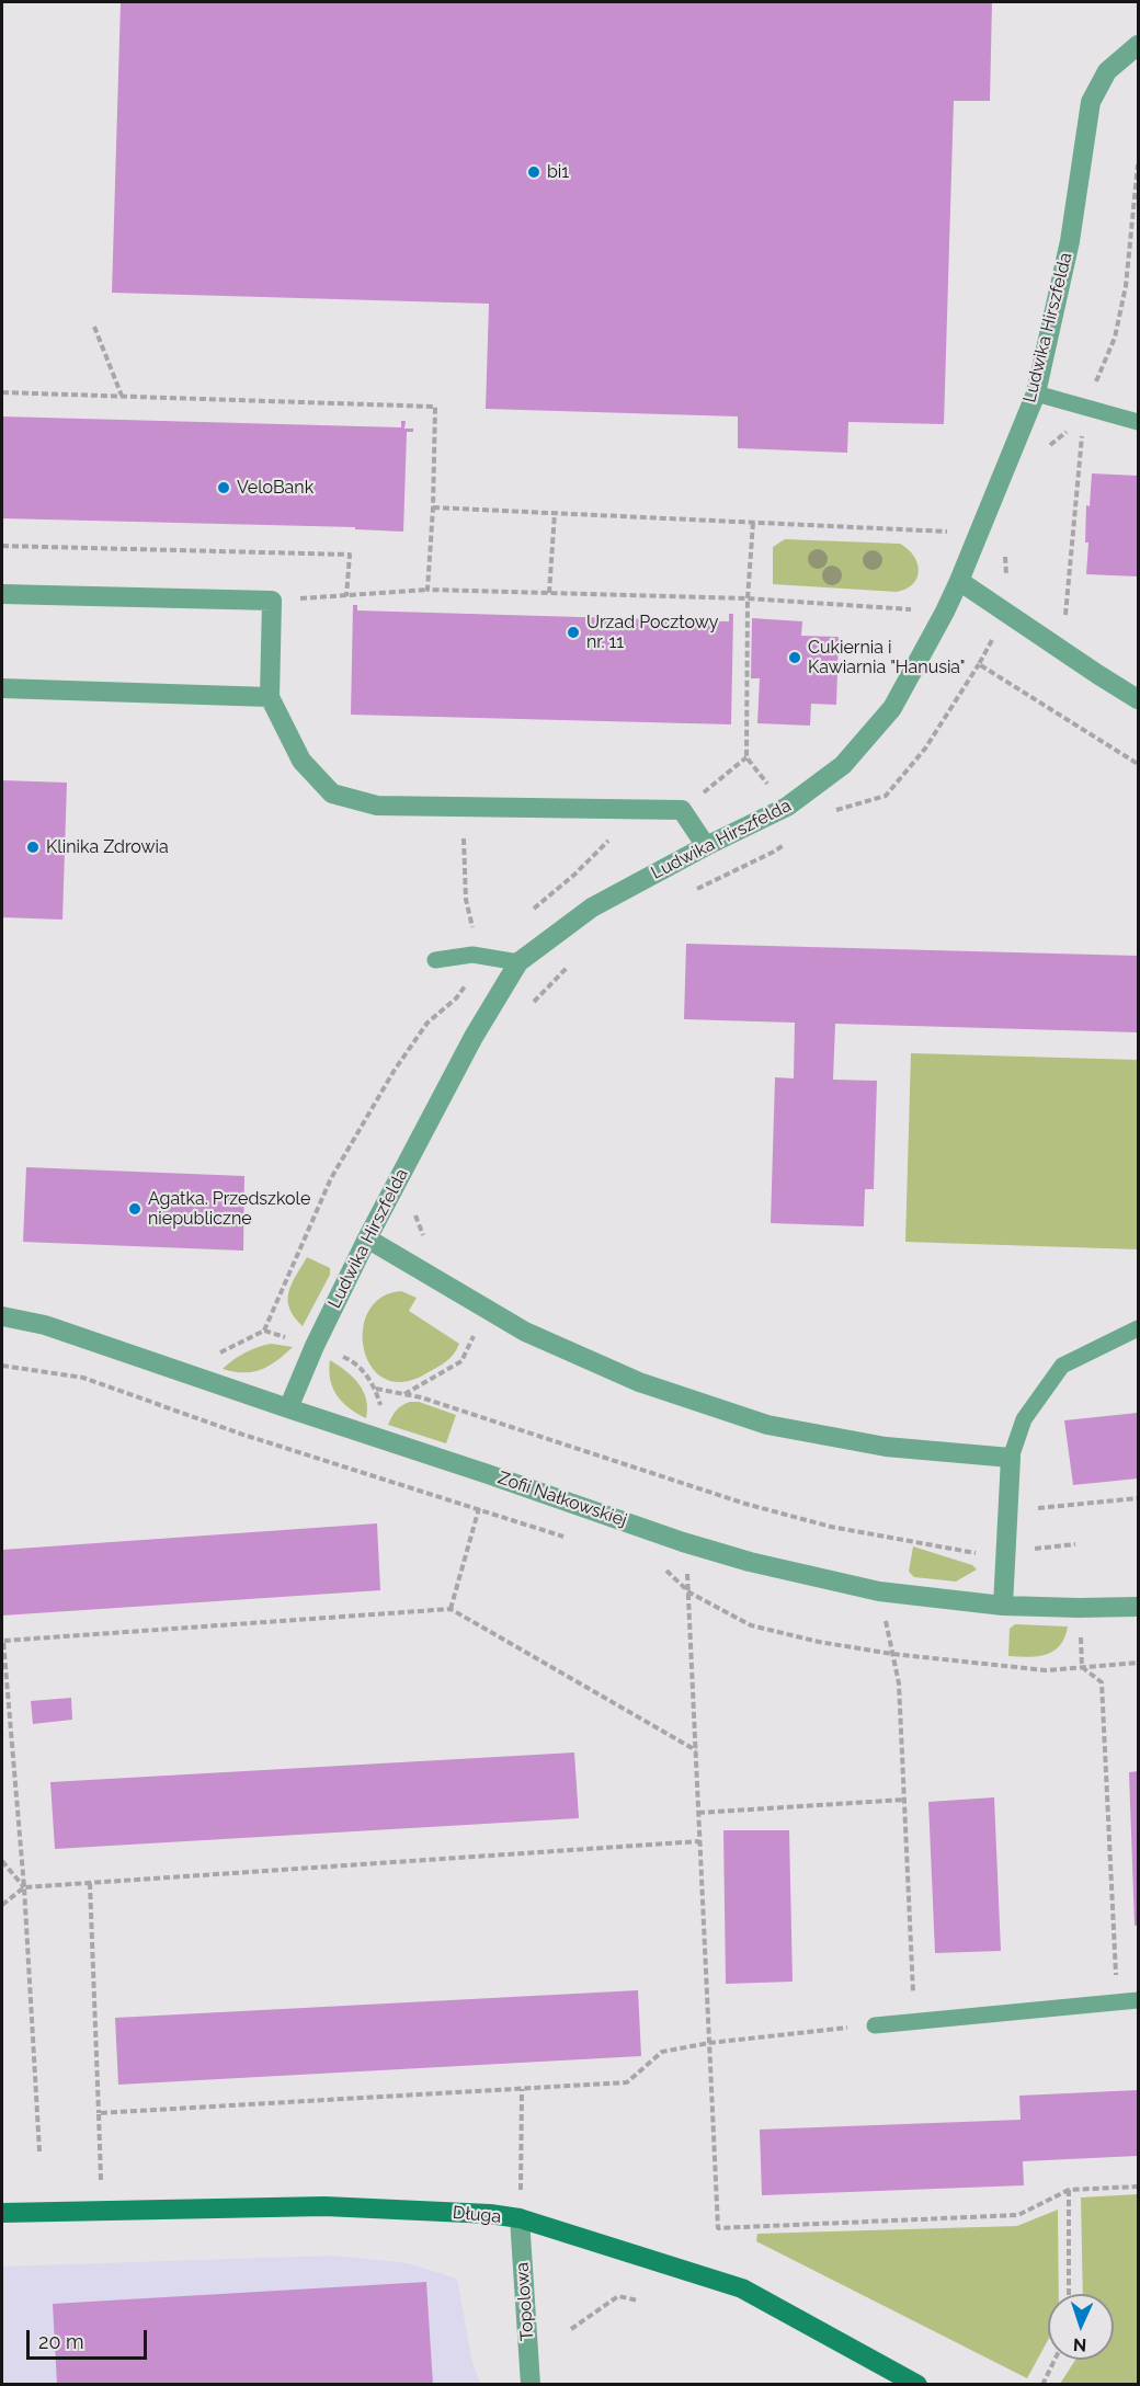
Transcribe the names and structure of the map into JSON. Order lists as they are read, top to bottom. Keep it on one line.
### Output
{"streets":{"street":["Ludwika Hirszfelda","Zofii Nałkowskiej","Długa","Topolowa"]},"crossings":[["Ludwika Hirszfelda","Zofii Nałkowskiej"],["Długa","Topolowa"]],"places":["bi1","VeloBank","Urzad Pocztowy nr. 11","Cukiernia i Kawiarnia \"Hanusia\"","Klinika Zdrowia","Agatka. Przedszkole niepubliczne"],"scale_bar":"20 m","north":"bottom"}
